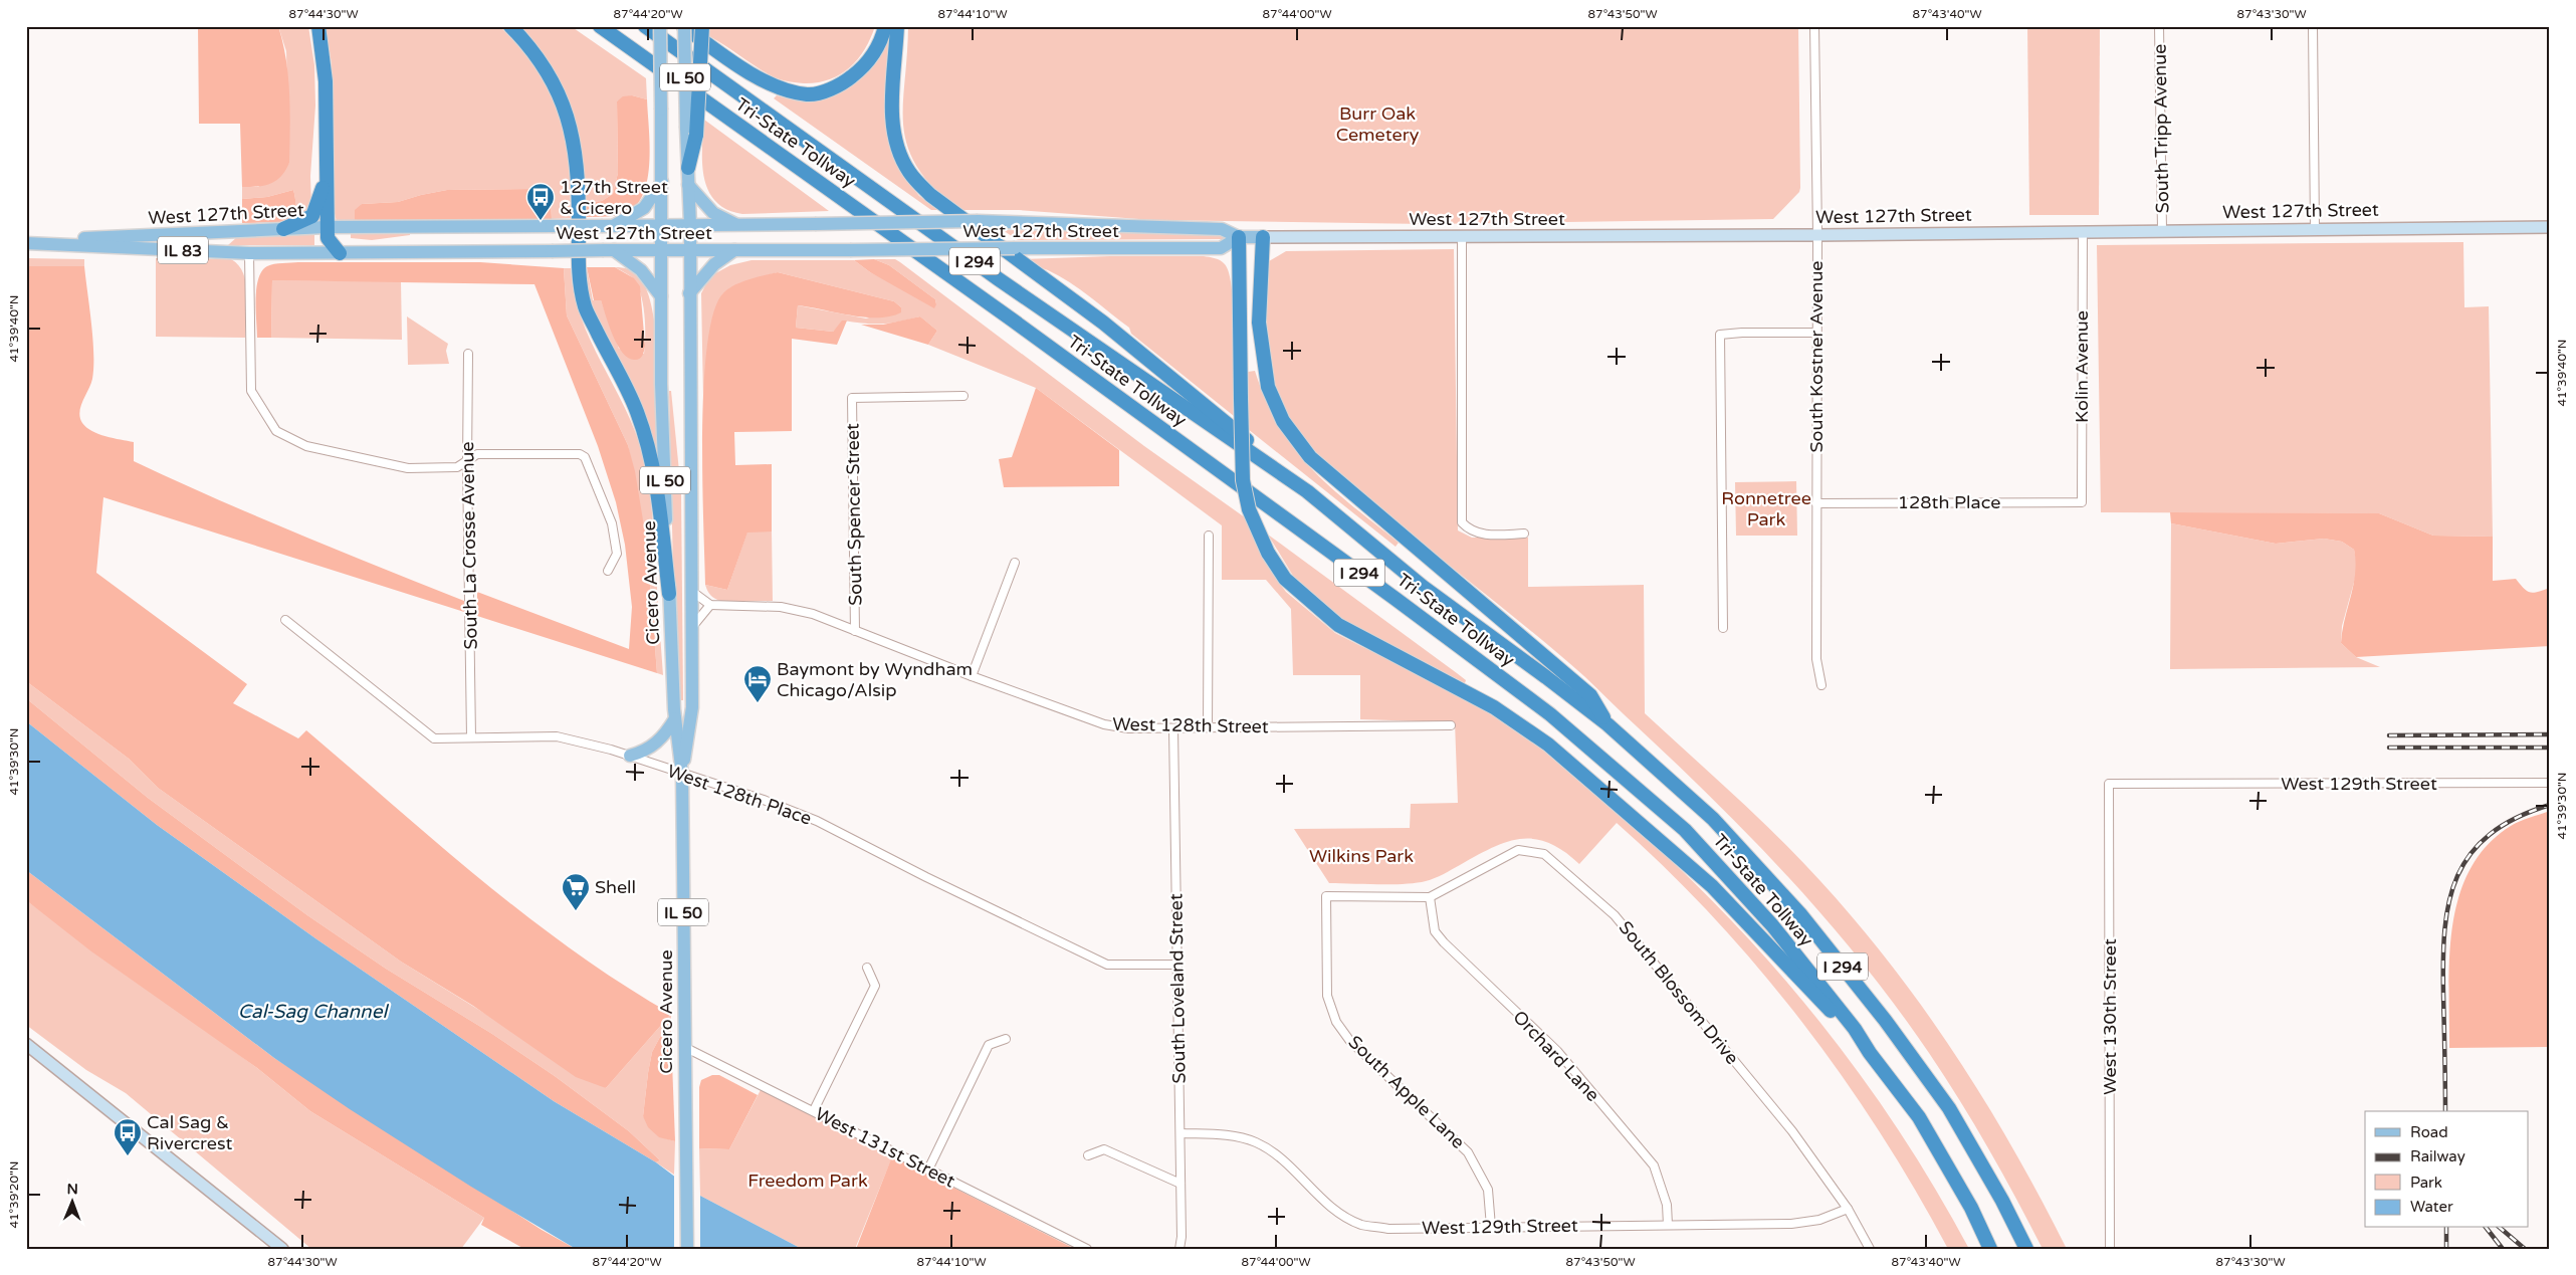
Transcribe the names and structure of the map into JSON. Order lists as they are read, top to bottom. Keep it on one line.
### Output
{"streets":{"highway":["Tri-State Tollway","I 294"],"main road":["IL 50","West 127th Street","IL 83","Cicero Avenue"],"street":["South Tripp Avenue","South Kostner Avenue","Kolin Avenue","128th Place","South Spencer Street","South La Crosse Avenue","West 128th Street","West 129th Street","West 128th Place","South Loveland Street","South Blossom Drive","West 130th Street","Orchard Lane","South Apple Lane","West 131st Street"]},"crossings":[["South Tripp Avenue","West 127th Street"],["West 127th Street","South Kostner Avenue"],["West 127th Street","Kolin Avenue"],["West 127th Street","Cicero Avenue"],["South Kostner Avenue","128th Place"],["Kolin Avenue","128th Place"],["South Spencer Street","West 128th Street"],["South La Crosse Avenue","West 128th Place"],["Cicero Avenue","West 128th Place"],["Cicero Avenue","West 131st Street"],["West 128th Street","South Loveland Street"],["West 129th Street","South Loveland Street"],["West 129th Street","South Blossom Drive"],["West 129th Street","West 130th Street"],["West 129th Street","Orchard Lane"],["West 129th Street","South Apple Lane"],["West 128th Place","South Loveland Street"],["South Blossom Drive","Orchard Lane"],["South Blossom Drive","South Apple Lane"],["Orchard Lane","South Apple Lane"]],"water":["Cal-Sag Channel"],"parks":["Burr Oak Cemetery","Ronnetree Park","Wilkins Park","Freedom Park"],"places":{"bus stop":["127th Street & Cicero","Cal Sag & Rivercrest"],"hotel":["Baymont by Wyndham Chicago/Alsip"],"supermarket":["Shell"]},"legend":["Road","Railway","Park","Water"],"north":"top","coordinates":["87°44'30\"W","87°44'20\"W","87°44'10\"W","87°44'00\"W","87°43'50\"W","87°43'40\"W","87°43'30\"W","41°39'40\"N","41°39'30\"N","41°39'20\"N"]}
